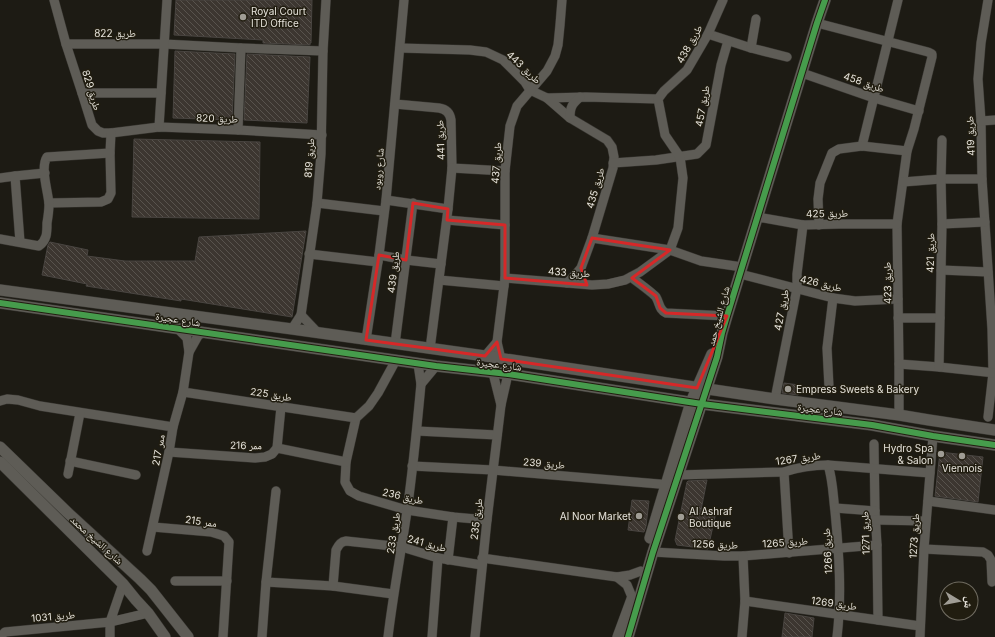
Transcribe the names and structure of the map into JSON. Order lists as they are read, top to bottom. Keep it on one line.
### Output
{"streets":{"street":["طريق 822","طريق 438","طريق 443","طريق 458","طريق 829","طريق 457","طريق 820","طريق 419","طريق 441","طريق 819","طريق 437","شارع روبود","طريق 435","طريق 425","طريق 421","طريق 439","طريق 433","طريق 426","طريق 423","طريق 427","شارع الشيخ حمد","شارع عجيرة","طريق 225","ممر 216","ممر 217","طريق 1267","طريق 239","طريق 236","طريق 235","ممر 215","طريق 233","طريق 1271","طريق 1273","شارع الشيخ محمد","طريق 1265","طريق 241","طريق 1256","طريق 1266","طريق 1269","طريق 1031"]},"crossings":[["طريق 822","طريق 829"],["طريق 822","طريق 819"],["طريق 438","طريق 443"],["طريق 443","طريق 437"],["طريق 443","شارع روبود"],["طريق 443","طريق 435"],["طريق 458","طريق 423"],["طريق 458","شارع الشيخ حمد"],["طريق 829","طريق 820"],["طريق 457","طريق 435"],["طريق 820","طريق 819"],["طريق 419","شارع عجيرة"],["طريق 441","طريق 437"],["طريق 441","شارع روبود"],["طريق 819","شارع عجيرة"],["طريق 437","طريق 433"],["طريق 437","شارع عجيرة"],["شارع روبود","شارع عجيرة"],["طريق 435","طريق 433"],["طريق 435","طريق 426"],["طريق 425","طريق 423"],["طريق 425","طريق 427"],["طريق 425","شارع الشيخ حمد"],["طريق 439","شارع عجيرة"],["طريق 433","طريق 426"],["طريق 426","طريق 423"],["طريق 426","طريق 427"],["طريق 426","شارع الشيخ حمد"],["طريق 423","شارع عجيرة"],["طريق 427","شارع عجيرة"],["شارع الشيخ حمد","شارع عجيرة"],["شارع الشيخ حمد","طريق 1267"],["شارع الشيخ حمد","طريق 239"],["شارع الشيخ حمد","طريق 241"],["شارع الشيخ حمد","طريق 1256"],["شارع عجيرة","ممر 217"],["شارع عجيرة","طريق 235"],["شارع عجيرة","طريق 233"],["شارع عجيرة","طريق 1273"],["طريق 225","ممر 217"],["ممر 216","ممر 217"],["ممر 217","ممر 215"],["طريق 1267","طريق 239"],["طريق 1267","طريق 1271"],["طريق 1267","طريق 1273"],["طريق 1267","طريق 1266"],["طريق 239","طريق 235"],["طريق 239","طريق 233"],["طريق 236","طريق 235"],["طريق 236","طريق 233"],["طريق 235","طريق 241"],["طريق 233","طريق 241"],["طريق 1271","طريق 1265"],["طريق 1271","طريق 1269"],["طريق 1273","طريق 1269"],["شارع الشيخ محمد","طريق 1031"],["طريق 1265","طريق 1256"],["طريق 1265","طريق 1266"],["طريق 1256","طريق 1269"],["طريق 1266","طريق 1269"]],"places":["Royal Court ITD Office","Empress Sweets & Bakery","Hydro Spa & Salon","Viennois","Al Noor Market","Al Ashraf Boutique"],"north":"right"}
